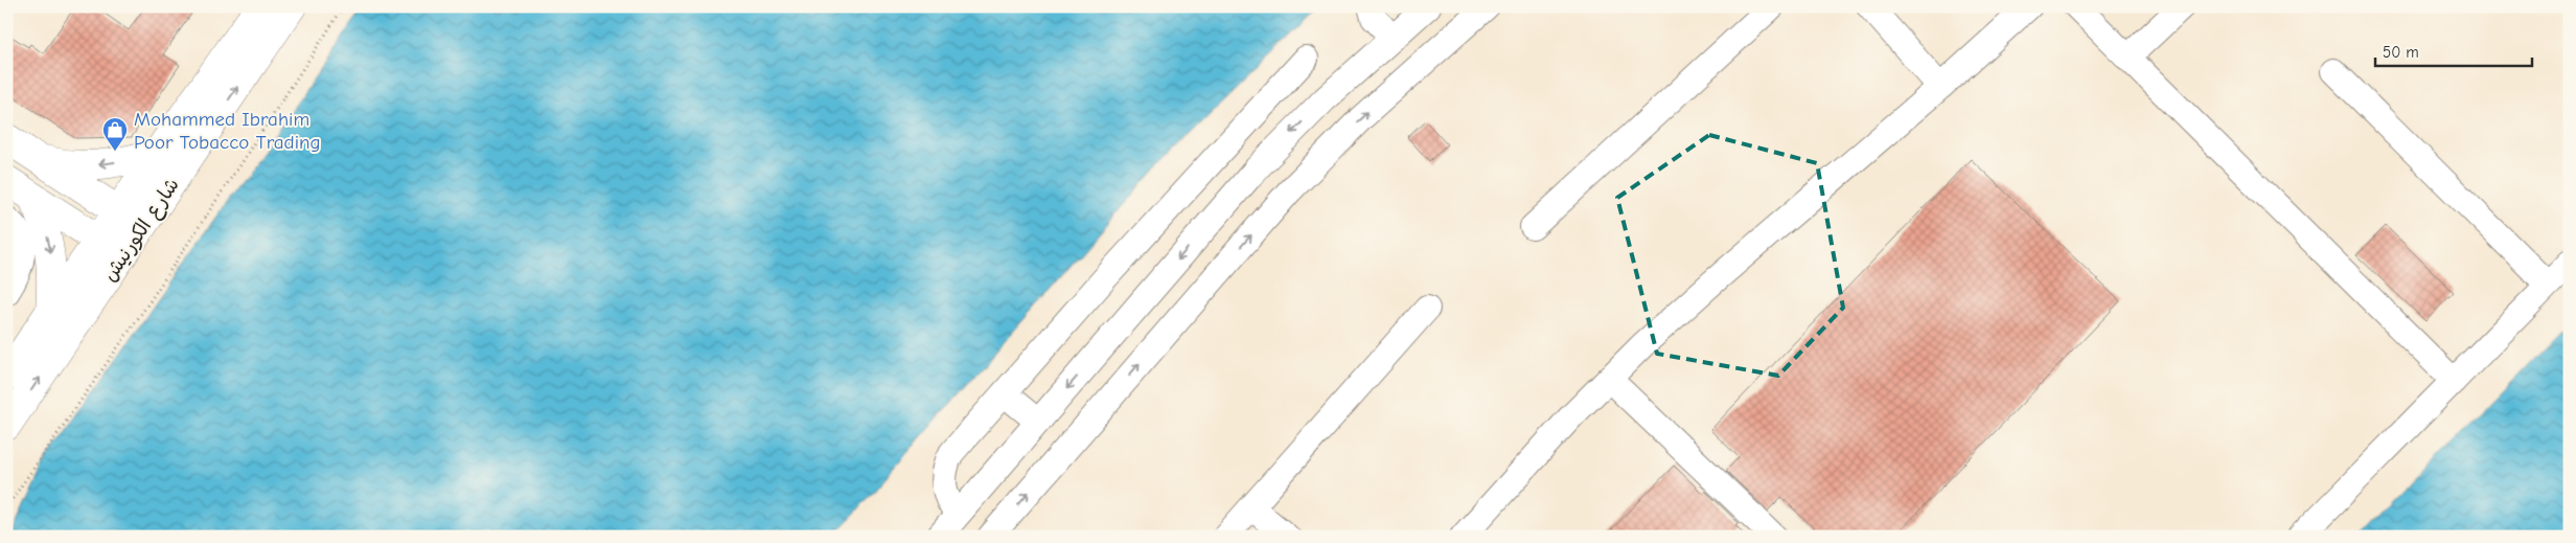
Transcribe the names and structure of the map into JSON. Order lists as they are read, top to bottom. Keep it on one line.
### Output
{"streets":{"main road":["شارع الكورنيش"]},"places":{"shop":["Mohammed Ibrahim Poor Tobacco Trading"]},"scale_bar":"50 m"}
